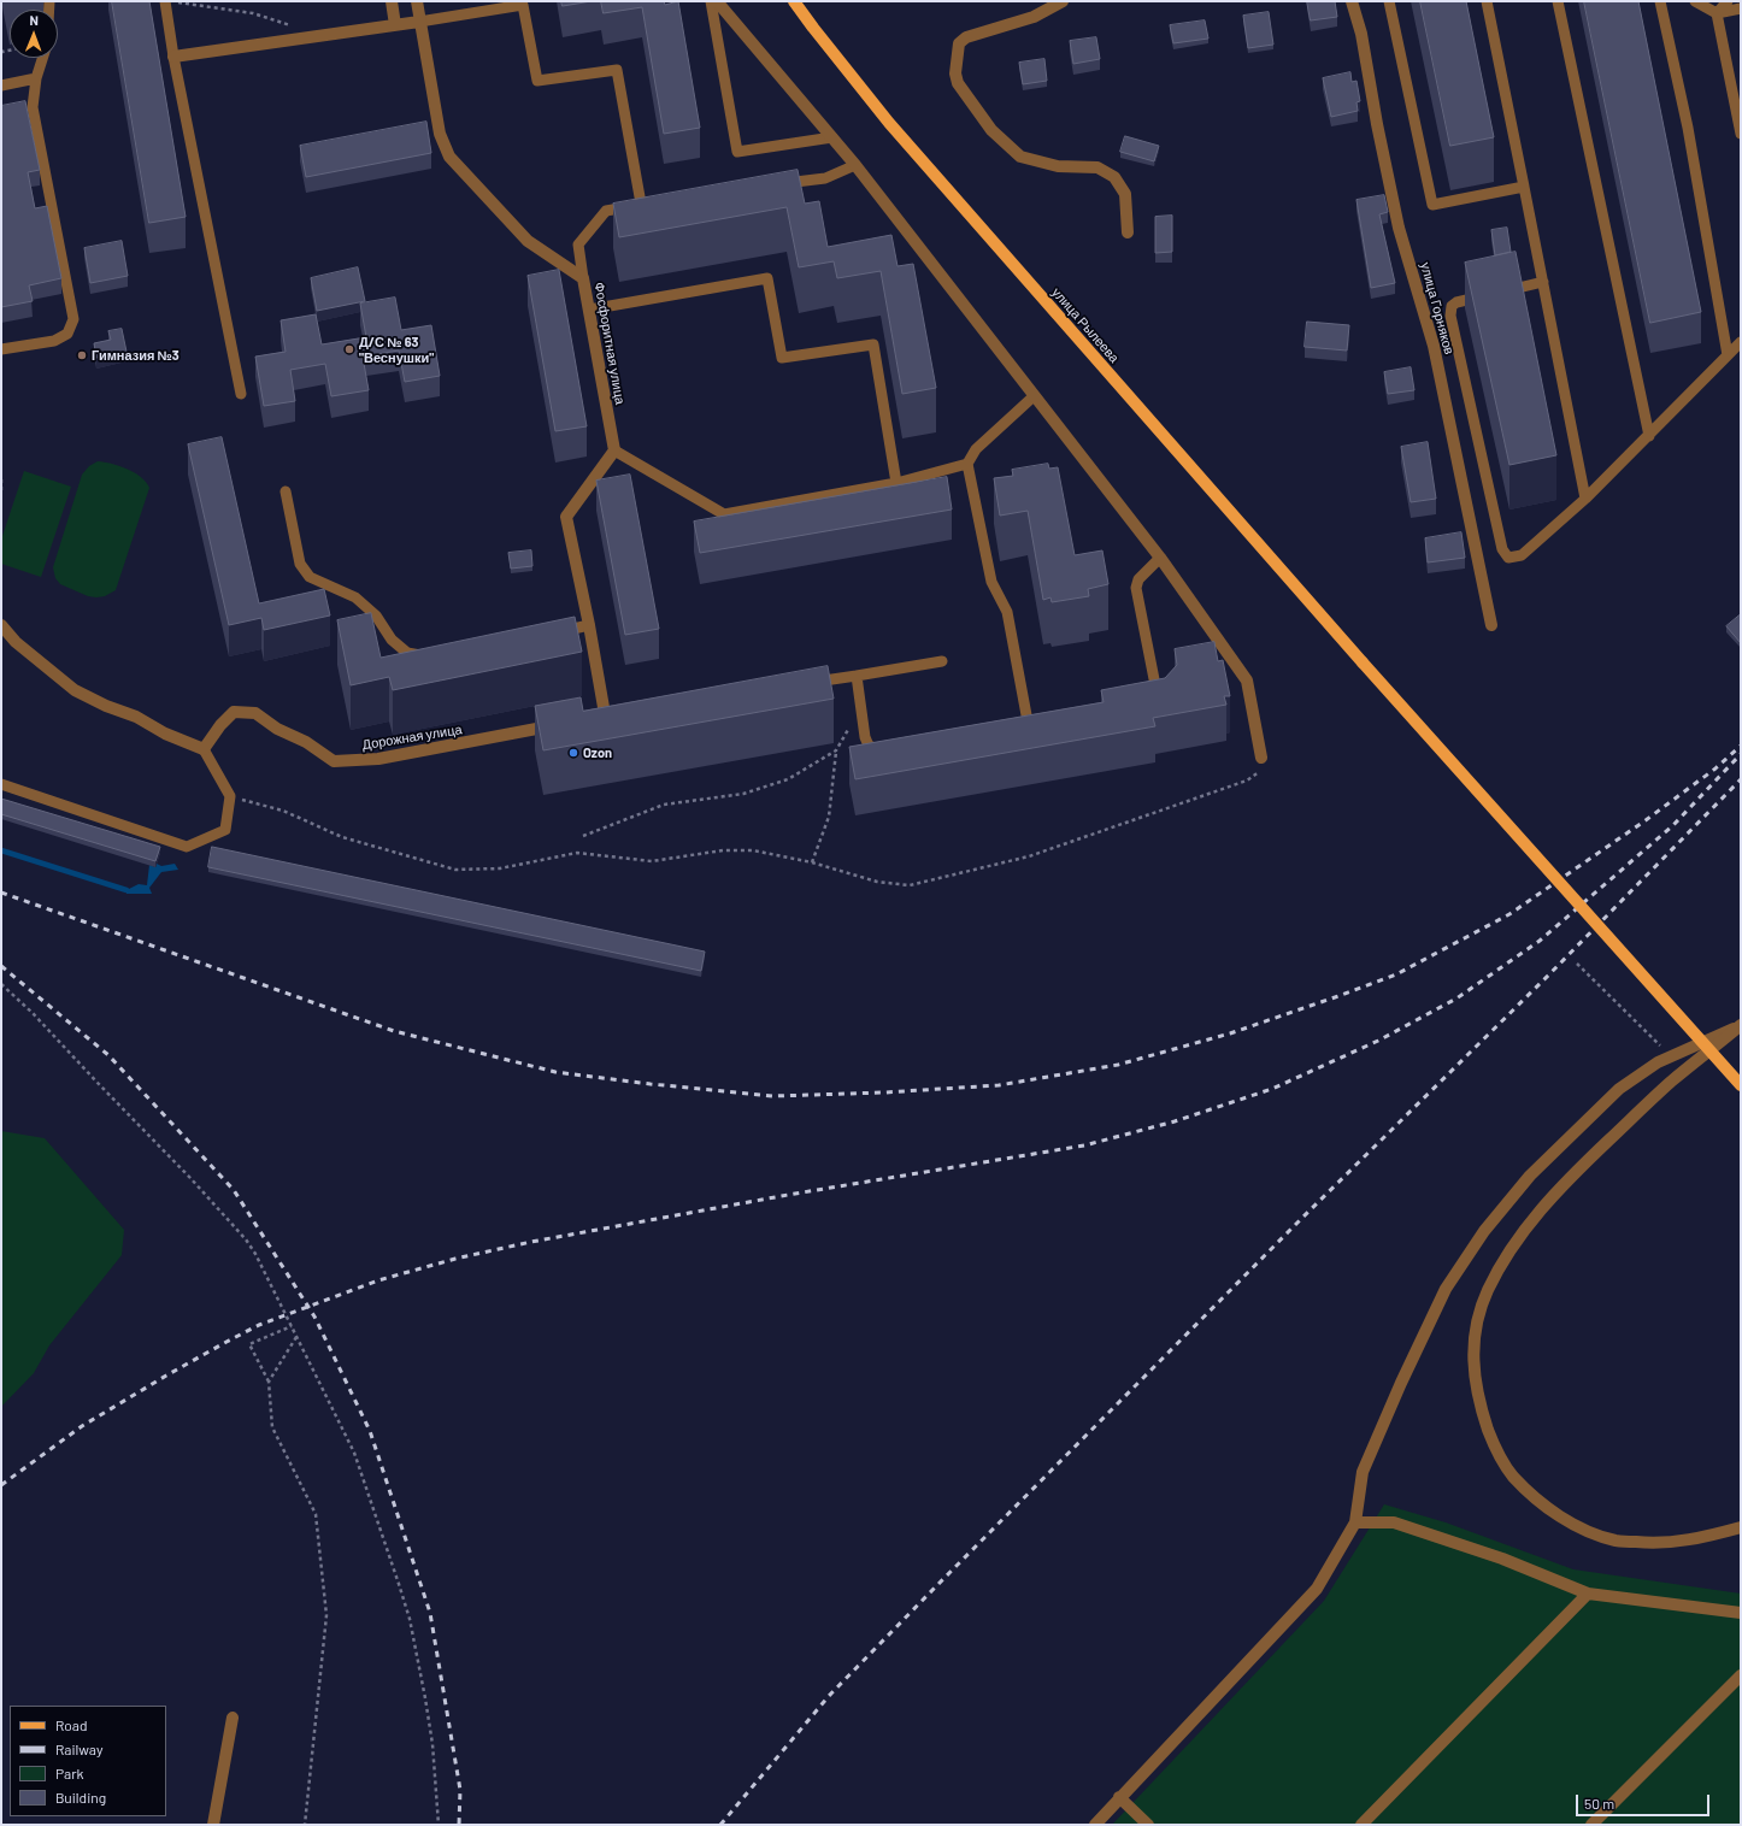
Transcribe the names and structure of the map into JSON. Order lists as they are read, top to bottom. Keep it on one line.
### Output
{"streets":{"main road":["улица Рылеева"],"street":["улица Горняков","Фосфоритная улица","Дорожная улица"]},"places":["Д/С № 63 \"Веснушки\"","Гимназия №3","Ozon"],"legend":["Road","Railway","Park","Building"],"scale_bar":"50 m","north":"top"}
